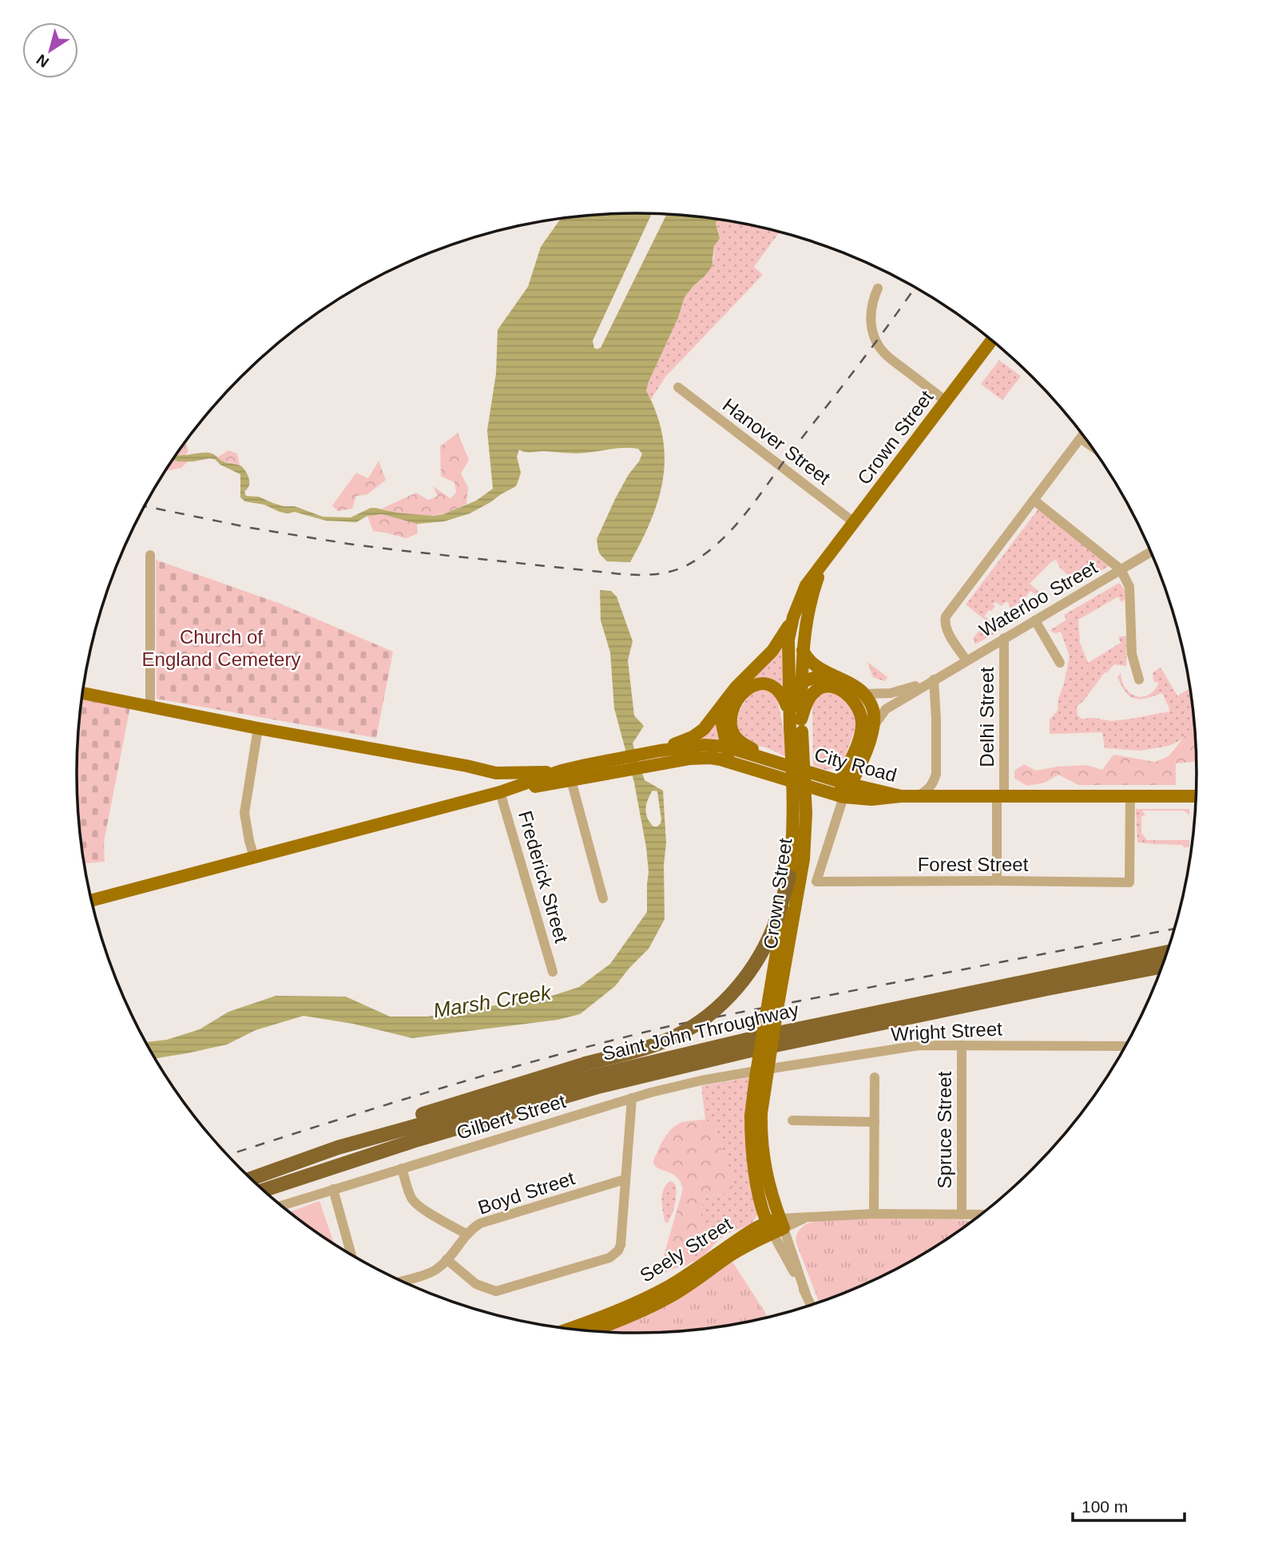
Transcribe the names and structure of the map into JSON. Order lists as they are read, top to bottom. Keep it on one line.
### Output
{"streets":{"highway":["Saint John Throughway"],"main road":["Crown Street","City Road","Seely Street"],"street":["Hanover Street","Waterloo Street","Delhi Street","Forest Street","Frederick Street","Wright Street","Gilbert Street","Spruce Street","Boyd Street"]},"crossings":[["Crown Street","Hanover Street"],["Crown Street","Seely Street"],["Waterloo Street","Delhi Street"],["Delhi Street","Forest Street"],["City Road","Forest Street"],["Wright Street","Gilbert Street"],["Wright Street","Spruce Street"],["Spruce Street","Seely Street"]],"water":["Marsh Creek"],"parks":["Church of England Cemetery"],"scale_bar":"100 m","north":"bottom left"}
